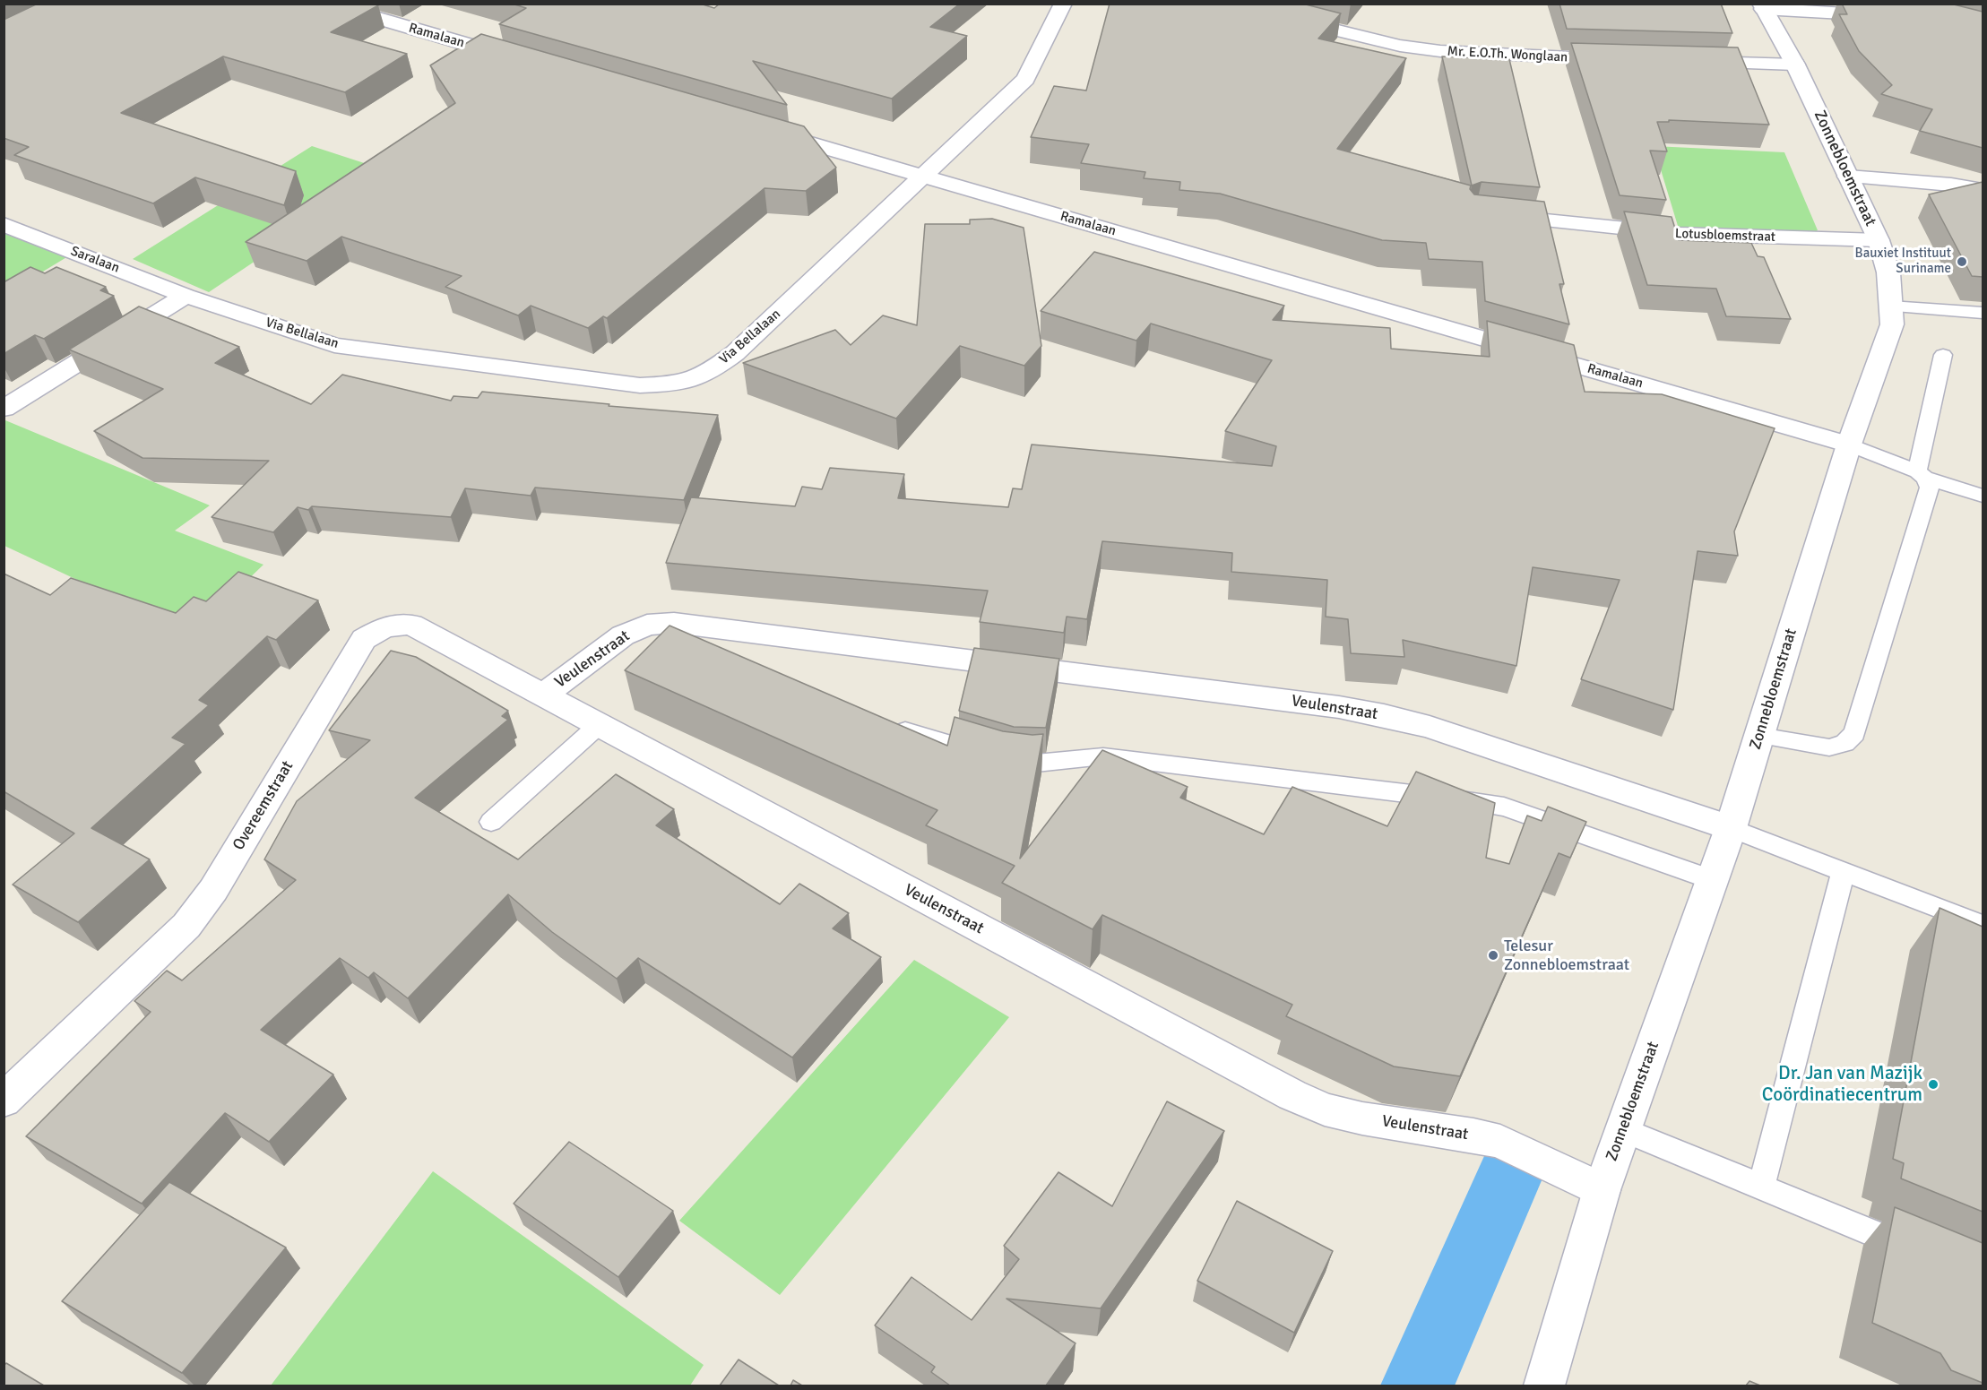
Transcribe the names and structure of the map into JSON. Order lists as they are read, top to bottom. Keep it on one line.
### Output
{"streets":{"street":["Ramalaan","Mr. E.O.Th. Wonglaan","Zonnebloemstraat","Lotusbloemstraat","Saralaan","Via Bellalaan","Veulenstraat","Overeemstraat"]},"crossings":[["Ramalaan","Zonnebloemstraat"],["Ramalaan","Via Bellalaan"],["Zonnebloemstraat","Lotusbloemstraat"],["Zonnebloemstraat","Veulenstraat"],["Saralaan","Via Bellalaan"],["Veulenstraat","Overeemstraat"]],"places":["Bauxiet Instituut Suriname","Telesur Zonnebloemstraat","Dr. Jan van Mazijk Coördinatiecentrum"]}
